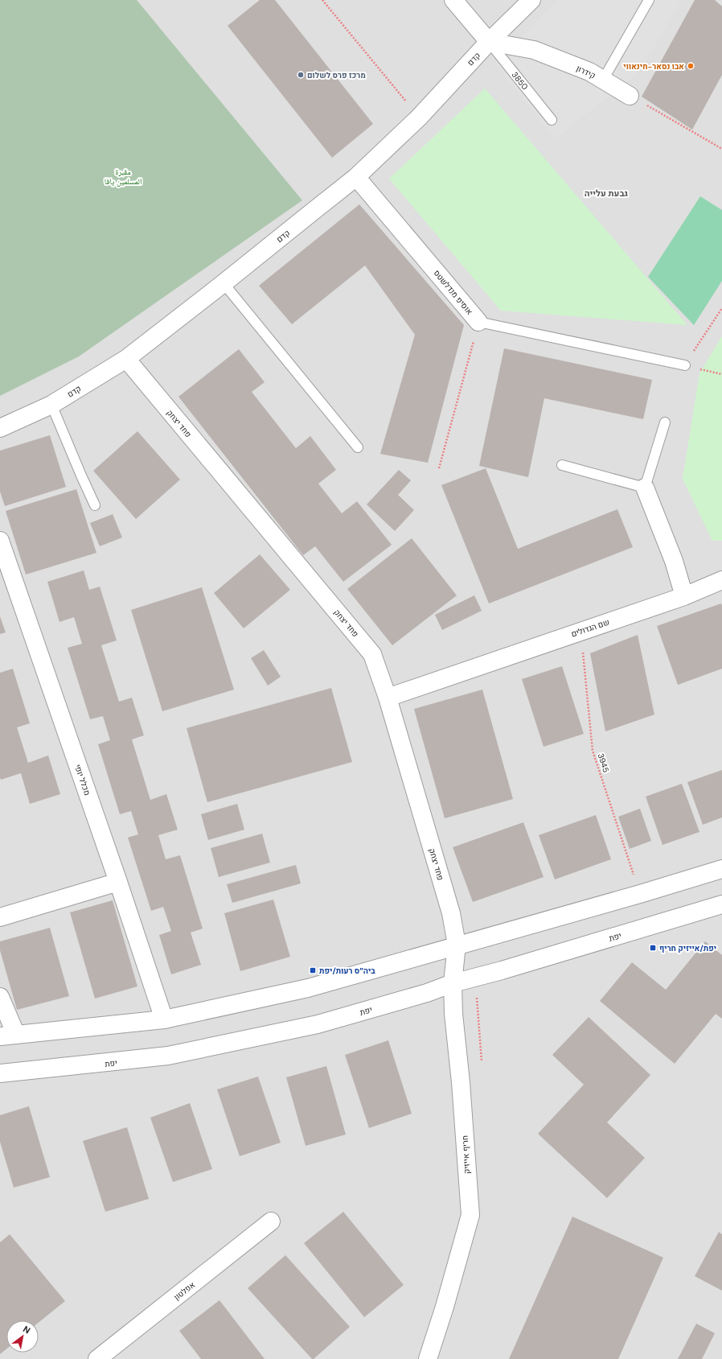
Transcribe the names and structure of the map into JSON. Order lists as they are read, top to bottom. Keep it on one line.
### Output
{"streets":{"street":["קדם","קידרון","אוסיפ מנדלשטס","פחד יצחק","שם הגדולים","מכלל יופי","יפת","חריף אייזיק","אפלטון"],"lane":["3850"],"path":["3945"]},"crossings":[["קדם","קידרון"],["קדם","3850"],["קדם","אוסיפ מנדלשטס"],["קדם","פחד יצחק"],["קידרון","3850"],["פחד יצחק","שם הגדולים"],["פחד יצחק","חריף אייזיק"],["שם הגדולים","3945"],["יפת","חריף אייזיק"]],"districts":["גבעת עלייה"],"parks":["مقبرة المسلمين يافا"],"places":{"other":["אבו נסאר-חינאווי","מרכז פרס לשלום"],"transit":["יפת/אייזיק חריף","ביה״ס רעות/יפת"]},"north":"top right"}
